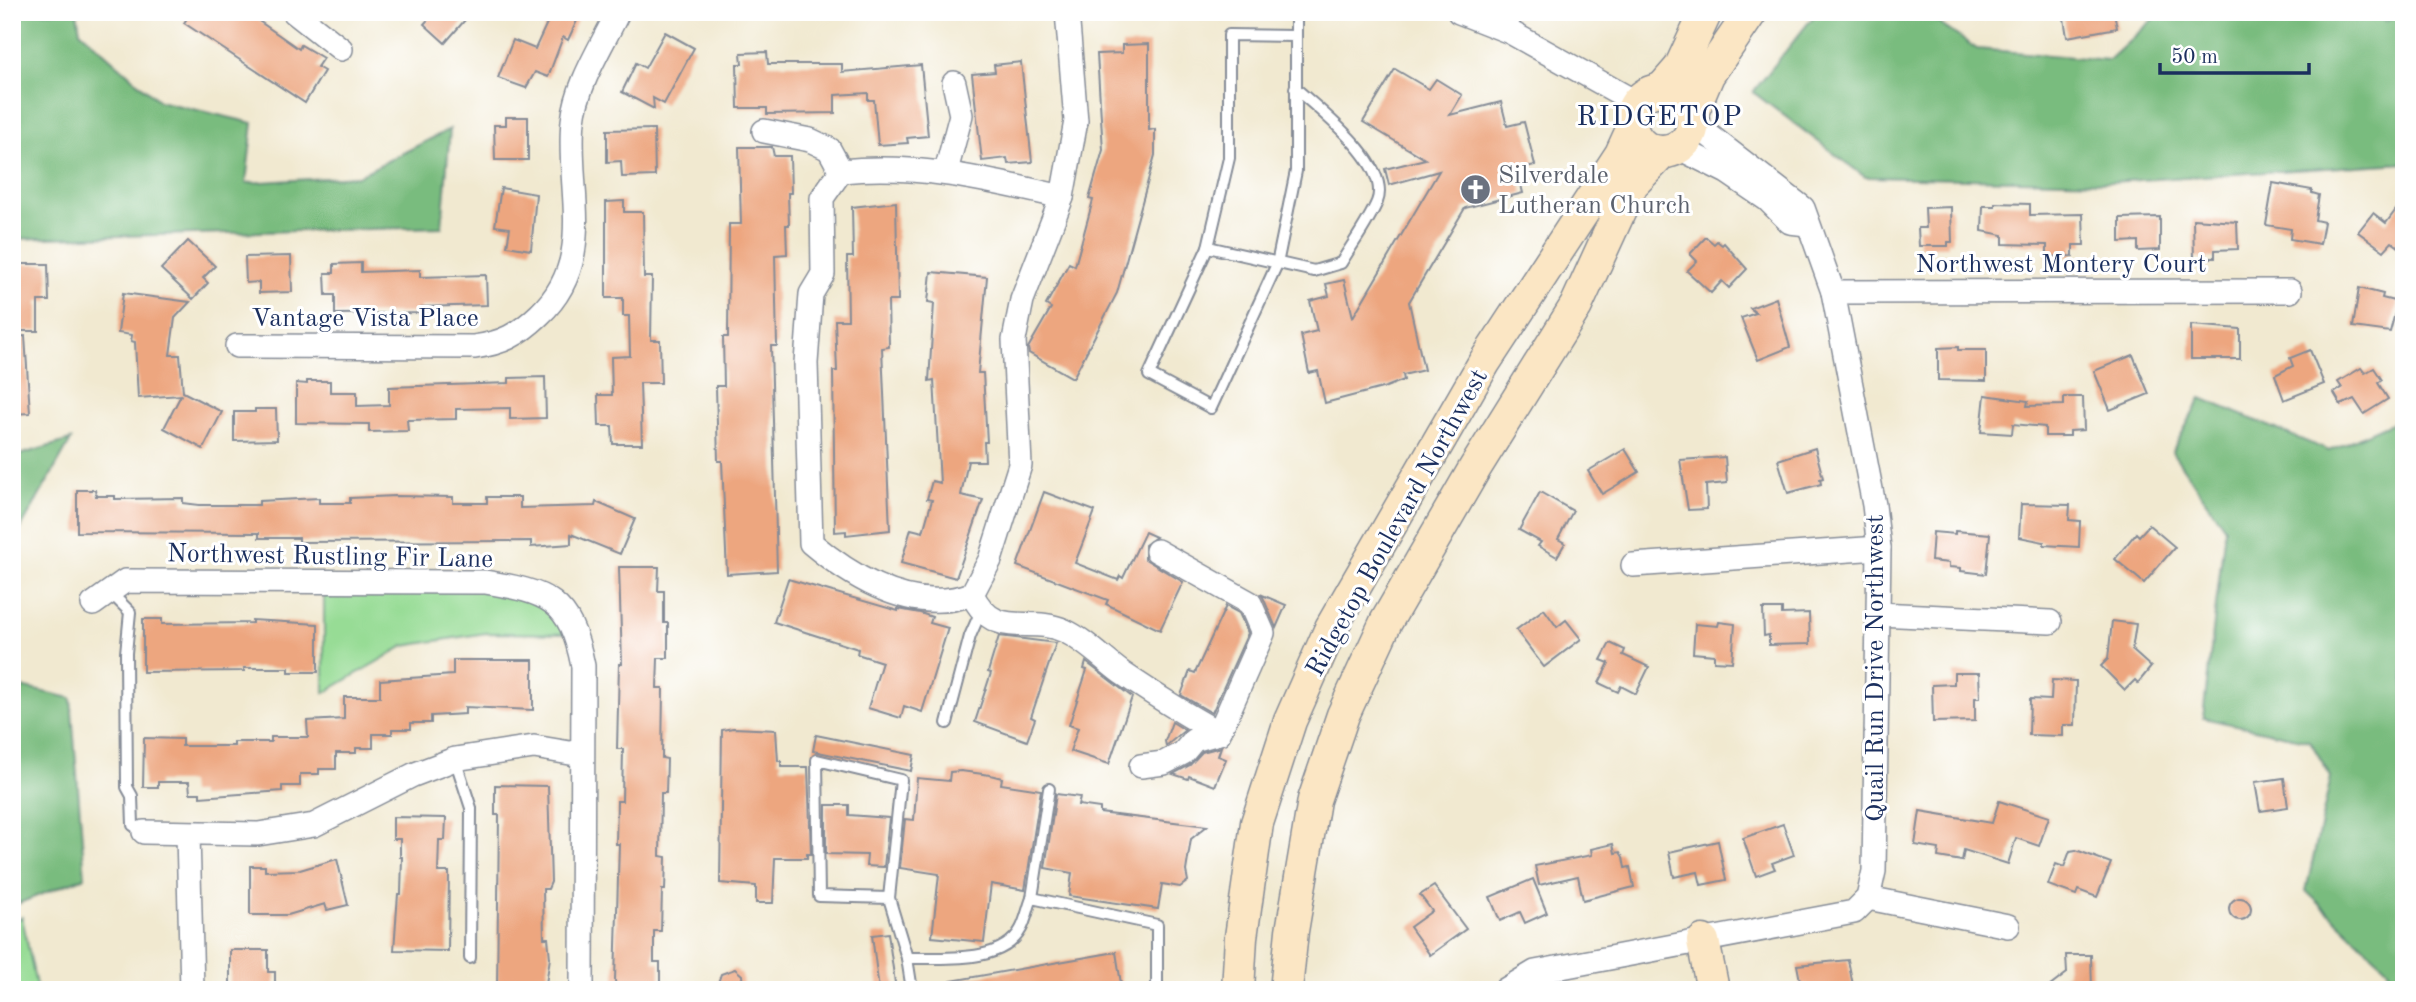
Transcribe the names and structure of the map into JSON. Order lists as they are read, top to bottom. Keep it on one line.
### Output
{"streets":{"main road":["Ridgetop Boulevard Northwest"],"street":["Northwest Montery Court","Vantage Vista Place","Northwest Rustling Fir Lane","Quail Run Drive Northwest"]},"crossings":[["Northwest Montery Court","Quail Run Drive Northwest"],["Ridgetop Boulevard Northwest","Quail Run Drive Northwest"]],"districts":["RIDGETOP"],"places":{"church":["Silverdale Lutheran Church"]},"scale_bar":"50 m"}
